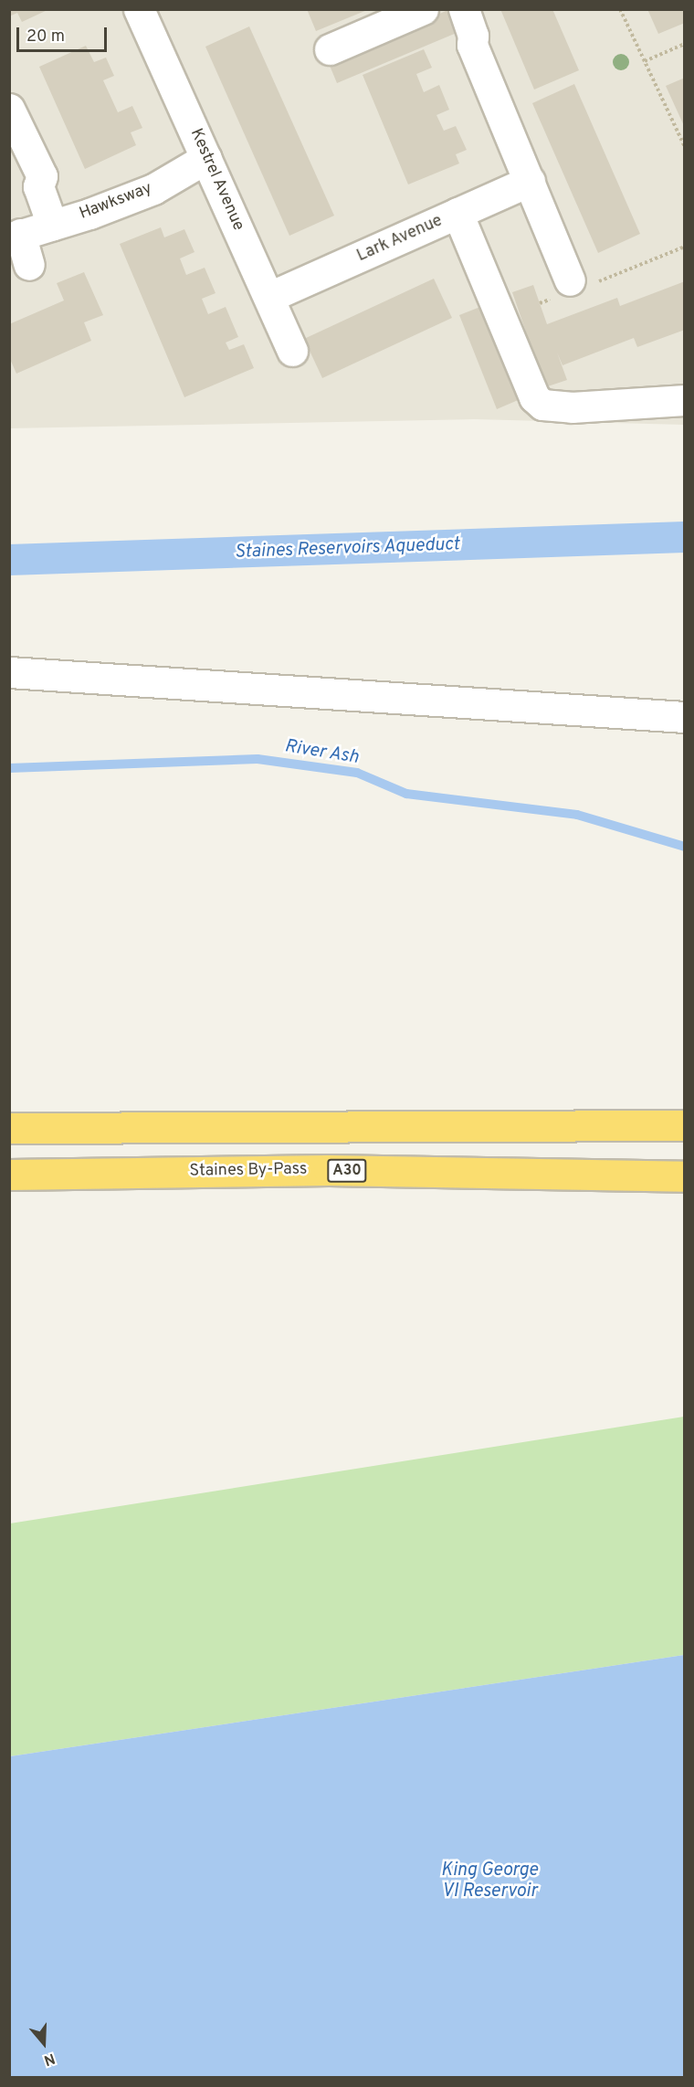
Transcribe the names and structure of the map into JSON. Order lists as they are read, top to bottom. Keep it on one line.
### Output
{"streets":{"highway":["Staines By-Pass","A30"],"street":["Kestrel Avenue","Hawksway","Lark Avenue"]},"crossings":[["Kestrel Avenue","Hawksway"],["Kestrel Avenue","Lark Avenue"]],"water":["Staines Reservoirs Aqueduct","River Ash","King George VI Reservoir"],"scale_bar":"20 m","north":"bottom"}
